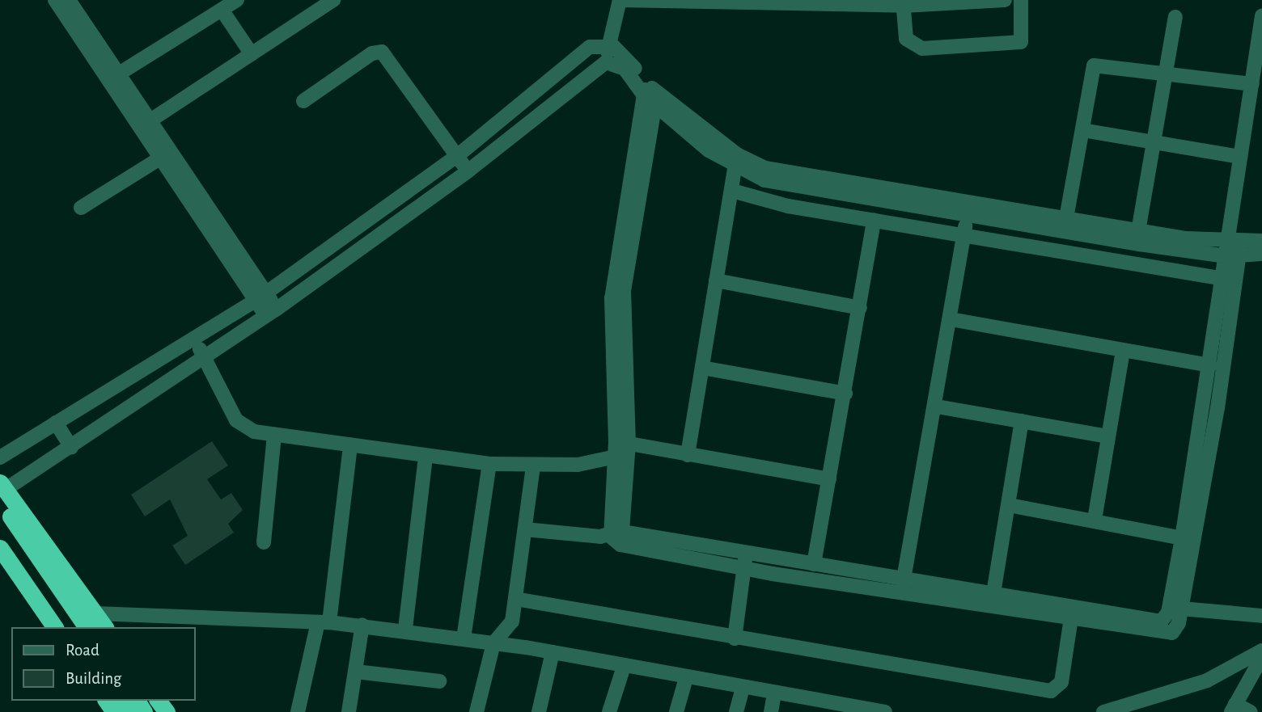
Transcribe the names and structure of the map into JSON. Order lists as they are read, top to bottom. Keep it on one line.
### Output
{"legend":["Road","Building"]}
